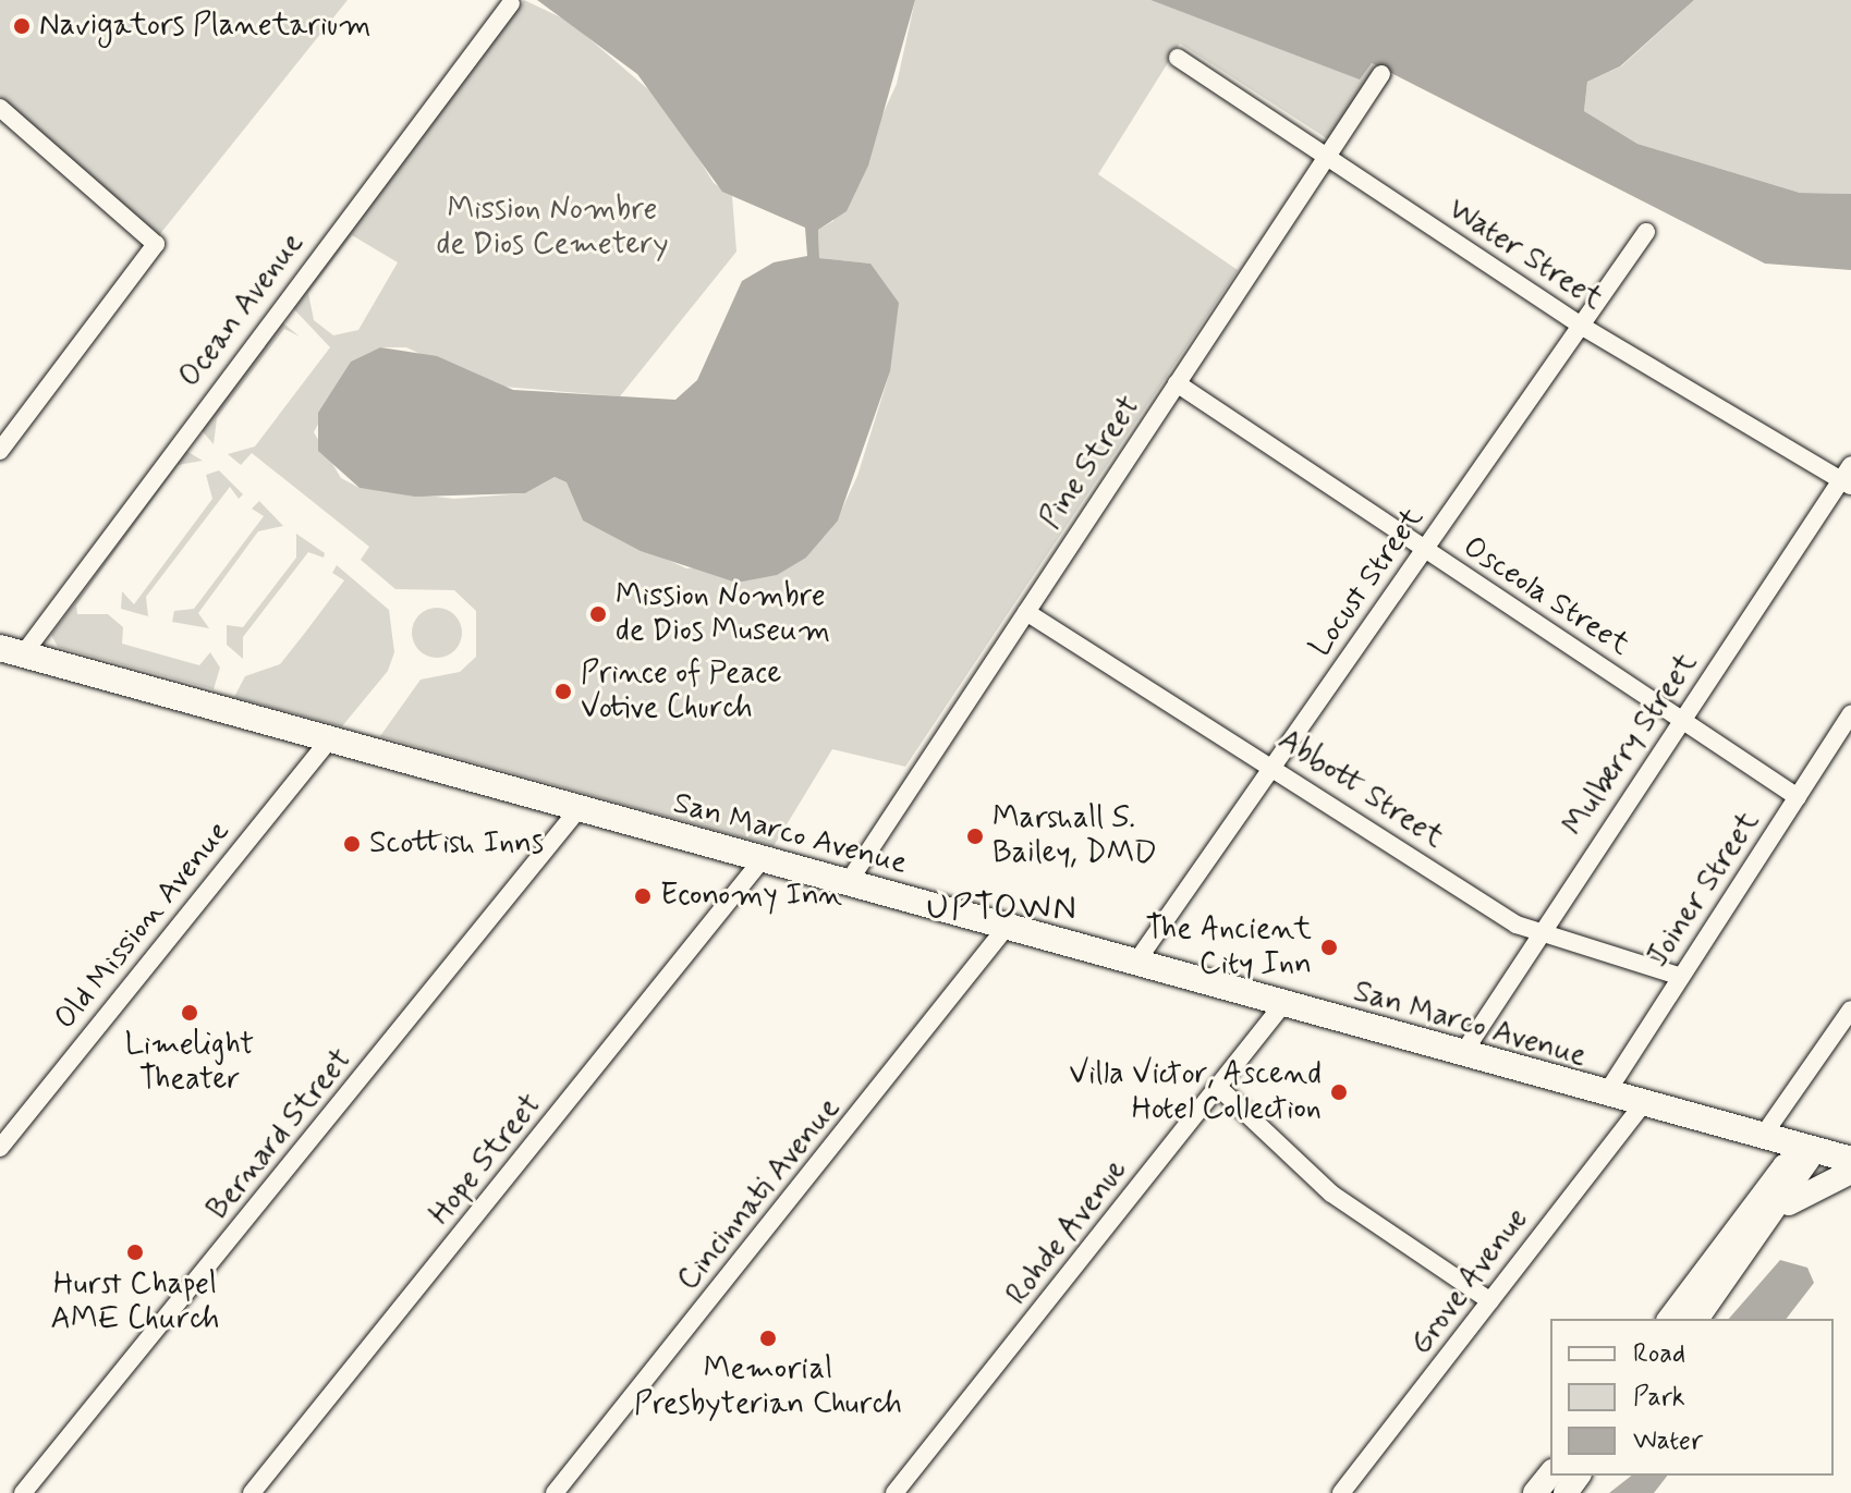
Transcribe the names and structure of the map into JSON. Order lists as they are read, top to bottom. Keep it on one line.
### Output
{"streets":{"main road":["San Marco Avenue"],"street":["Water Street","Ocean Avenue","Pine Street","Locust Street","Osceola Street","Mulberry Street","Abbott Street","Joiner Street","Old Mission Avenue","Bernard Street","Hope Street","Cincinnati Avenue","Rohde Avenue","Grove Avenue"]},"crossings":[["Water Street","Pine Street"],["Water Street","Locust Street"],["Water Street","Mulberry Street"],["Ocean Avenue","San Marco Avenue"],["Pine Street","Osceola Street"],["Pine Street","Abbott Street"],["Pine Street","San Marco Avenue"],["Locust Street","Osceola Street"],["Locust Street","Abbott Street"],["Locust Street","San Marco Avenue"],["Osceola Street","Mulberry Street"],["Osceola Street","Joiner Street"],["Mulberry Street","Abbott Street"],["Mulberry Street","San Marco Avenue"],["Abbott Street","Joiner Street"],["San Marco Avenue","Joiner Street"],["San Marco Avenue","Old Mission Avenue"],["San Marco Avenue","Bernard Street"],["San Marco Avenue","Hope Street"],["San Marco Avenue","Cincinnati Avenue"],["San Marco Avenue","Rohde Avenue"],["San Marco Avenue","Grove Avenue"]],"districts":["UPTOWN"],"parks":["Mission Nombre de Dios Cemetery"],"places":["Navigators Planetarium","Mission Nombre de Dios Museum","Prince of Peace Votive Church","Marshall S. Bailey, DMD","Scottish Inns","Economy Inn","The Ancient City Inn","Limelight Theater","Villa Victor, Ascend Hotel Collection","Hurst Chapel AME Church","Memorial Presbyterian Church"],"legend":["Road","Park","Water"]}
